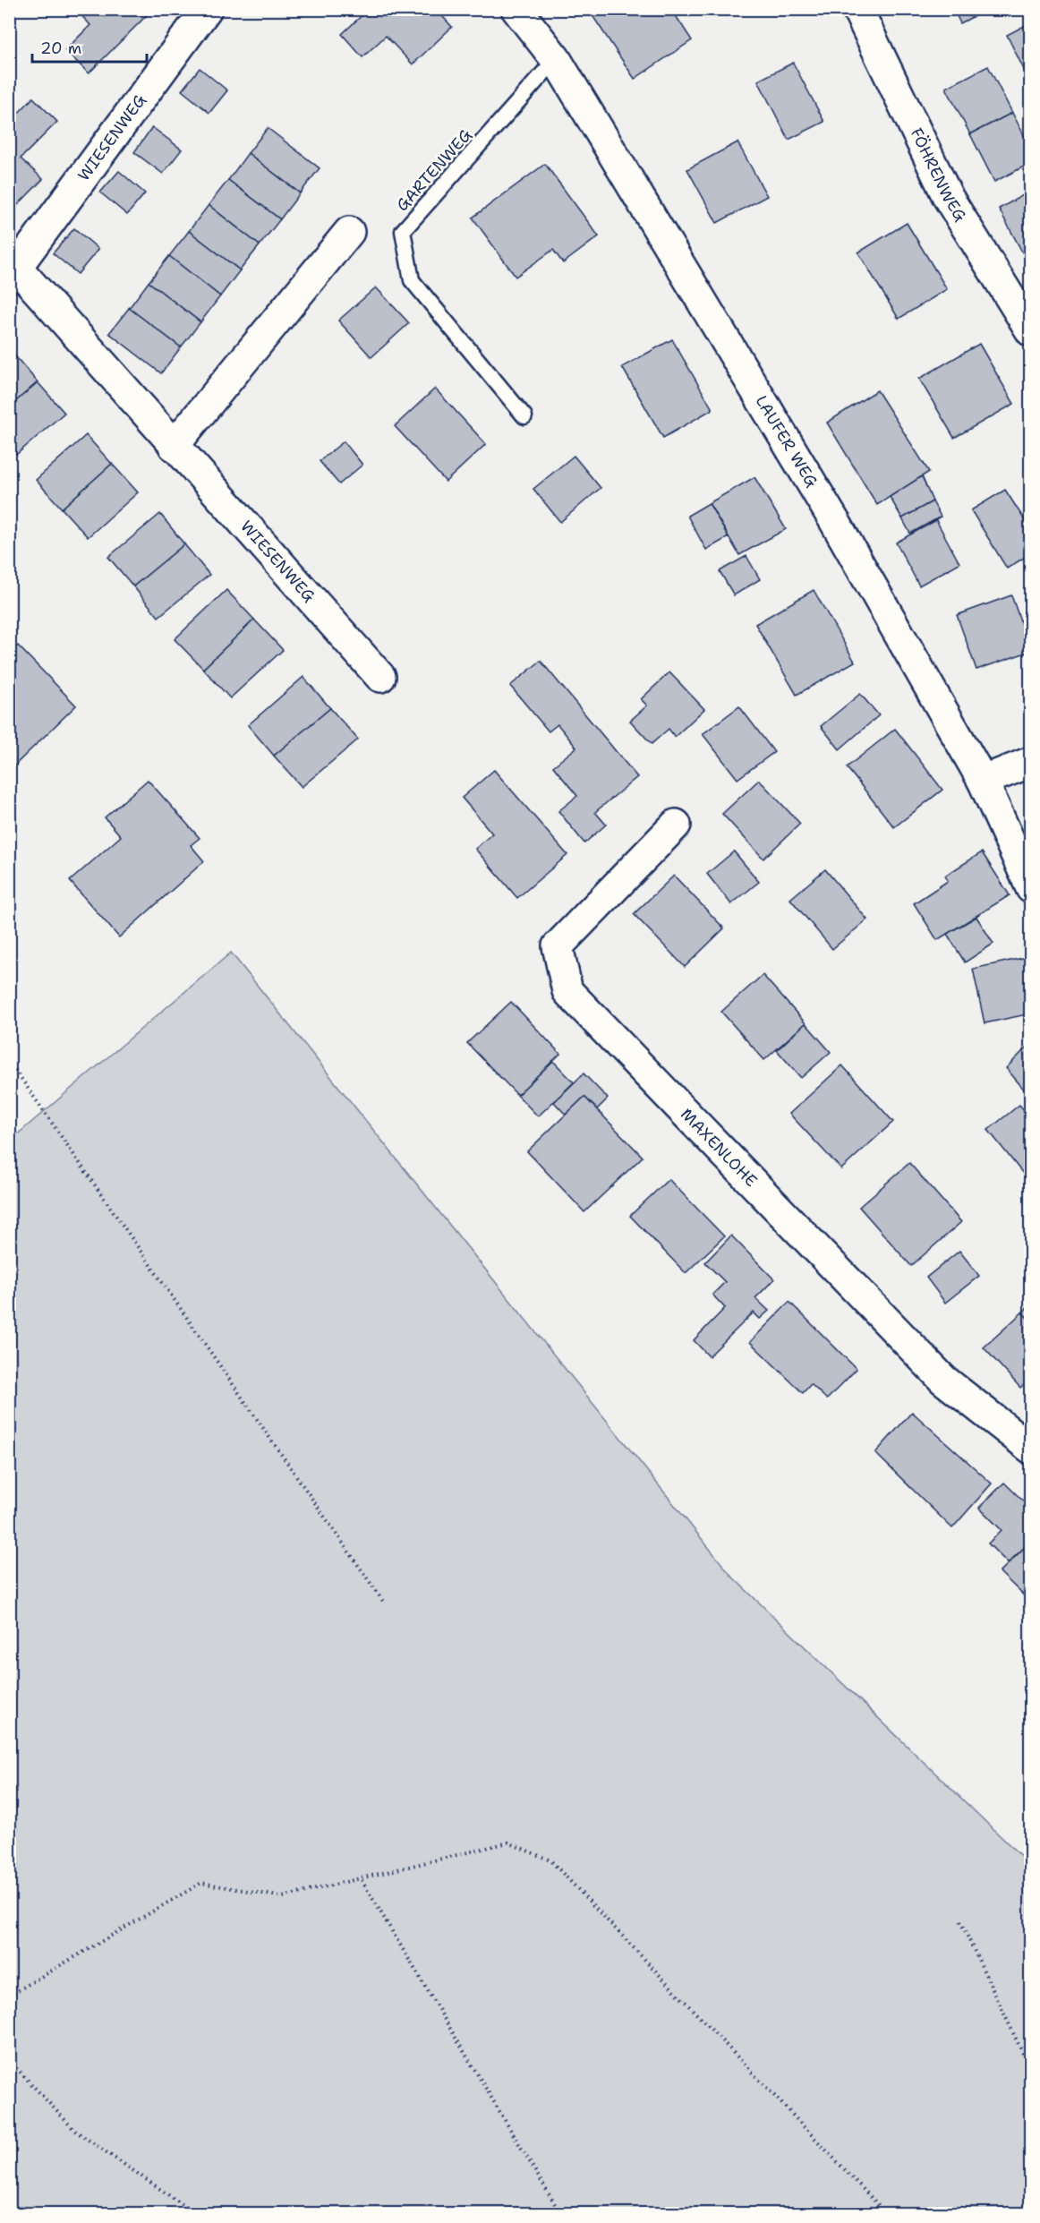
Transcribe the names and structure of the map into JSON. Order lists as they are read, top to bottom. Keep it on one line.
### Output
{"streets":{"street":["WIESENWEG","FÖHRENWEG","LAUFER WEG","MAXENLOHE"],"lane":["GARTENWEG"]},"crossings":[["GARTENWEG","LAUFER WEG"]],"scale_bar":"20 m"}
